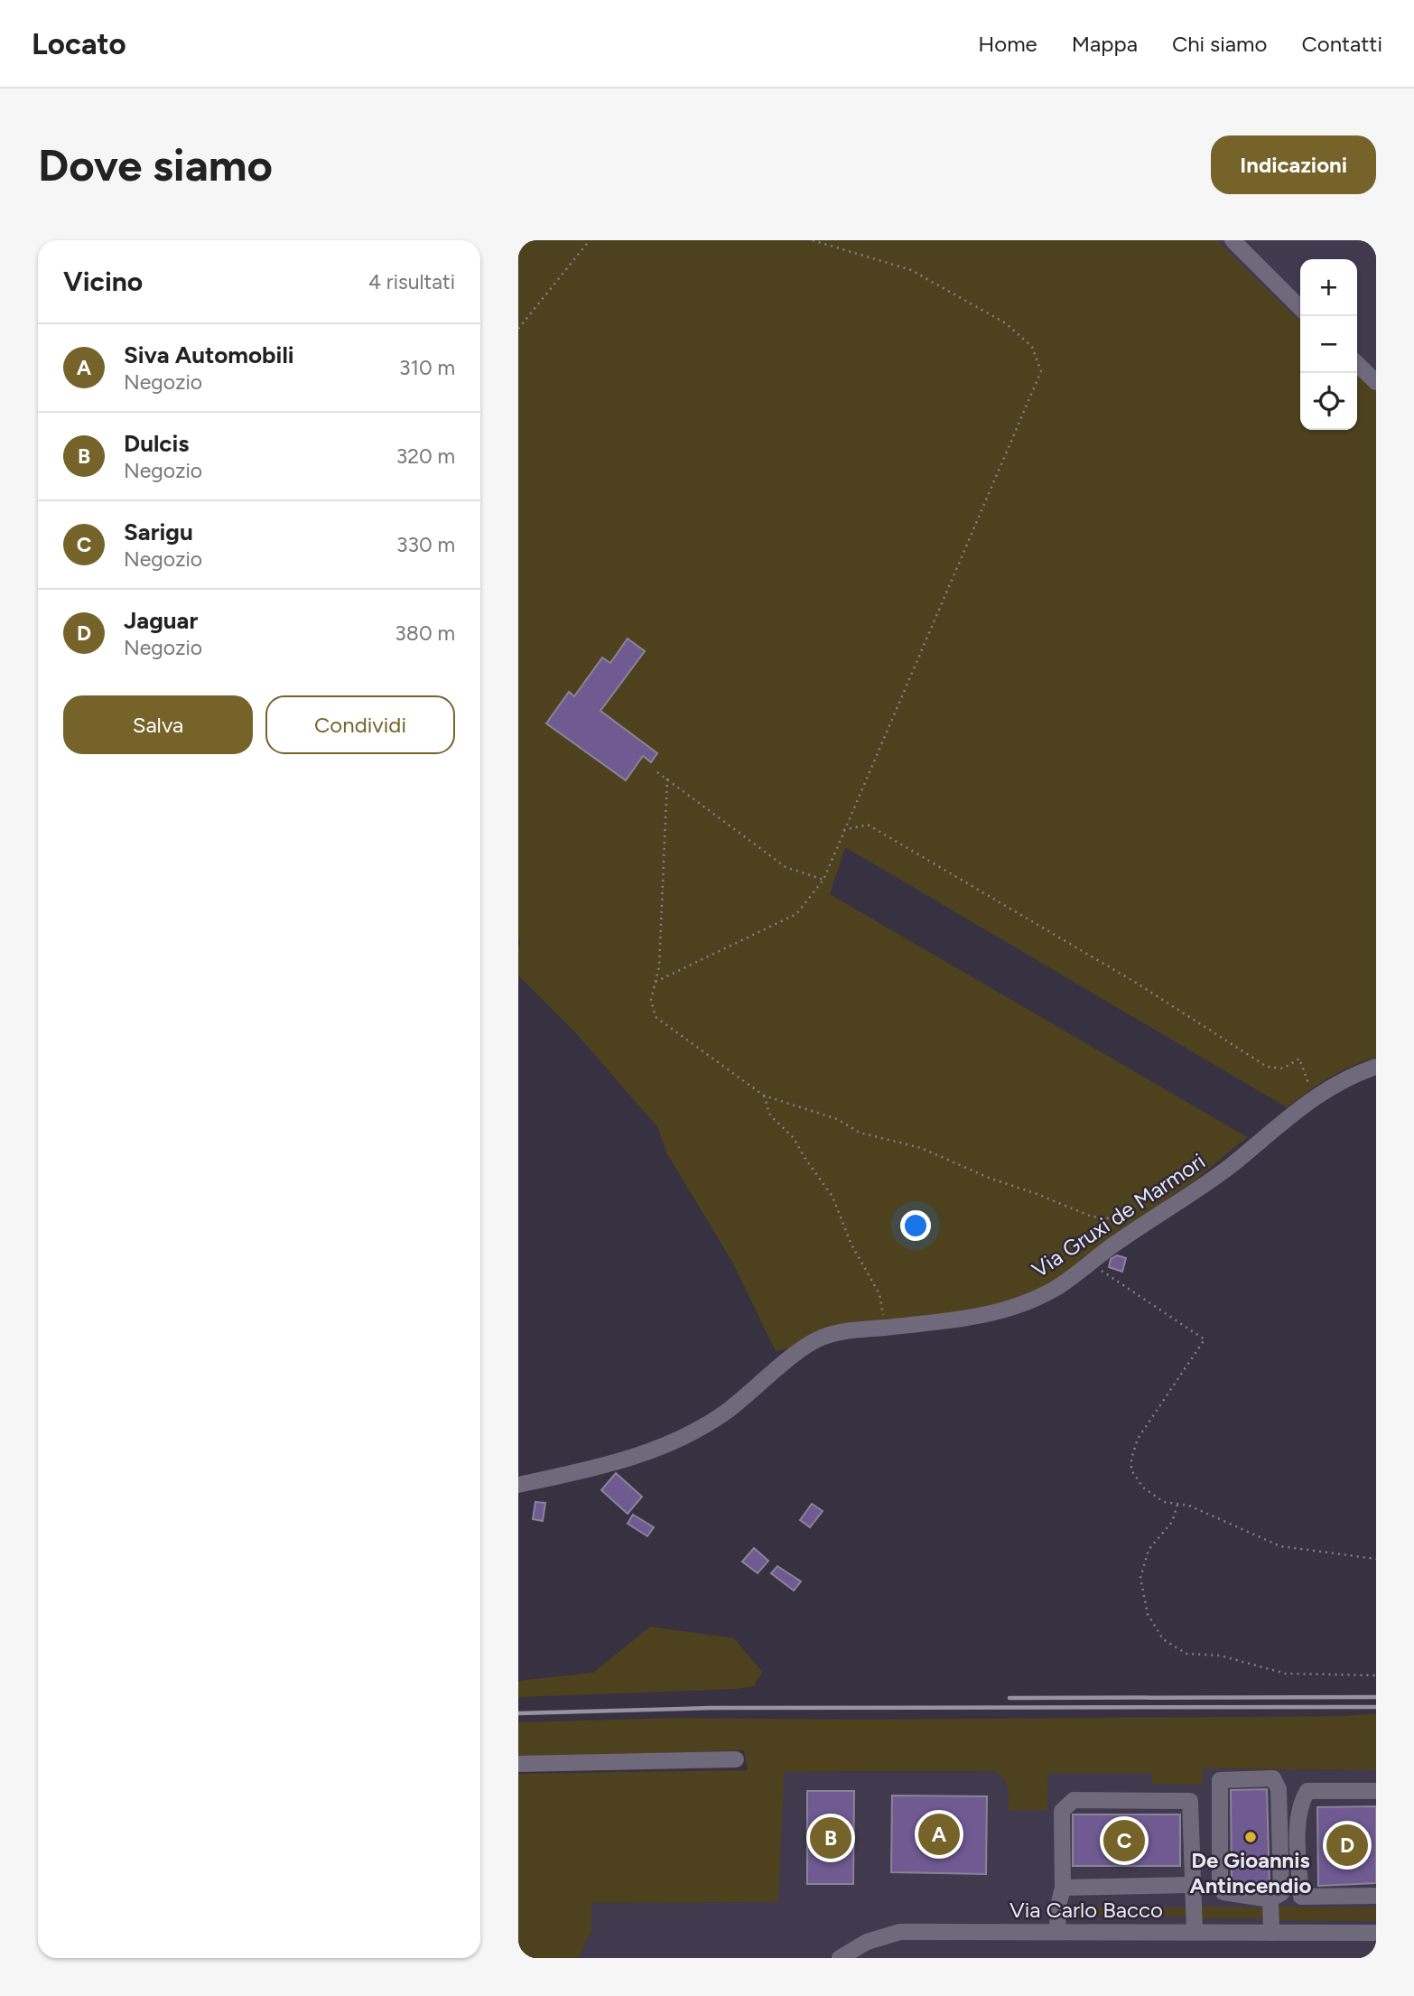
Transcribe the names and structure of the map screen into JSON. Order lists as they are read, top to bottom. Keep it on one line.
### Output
{"streets":{"street":["Via Gruxi de Marmori","Via Carlo Bacco"]},"places":["De Gioannis Antincendio"],"page":{"header":"Locato","nav":["Home","Mappa","Chi siamo","Contatti"],"buttons":["Indicazioni",["Salva","Condividi"]],"title":"Dove siamo","heading":["Vicino","4 risultati"],"map_buttons":["+","−"],"list":[{"mark":"A","name":"Siva Automobili","note":"Negozio","value":"310 m"},{"mark":"B","name":"Dulcis","note":"Negozio","value":"320 m"},{"mark":"C","name":"Sarigu","note":"Negozio","value":"330 m"},{"mark":"D","name":"Jaguar","note":"Negozio","value":"380 m"}],"pins":["A","B","C","D"]}}
